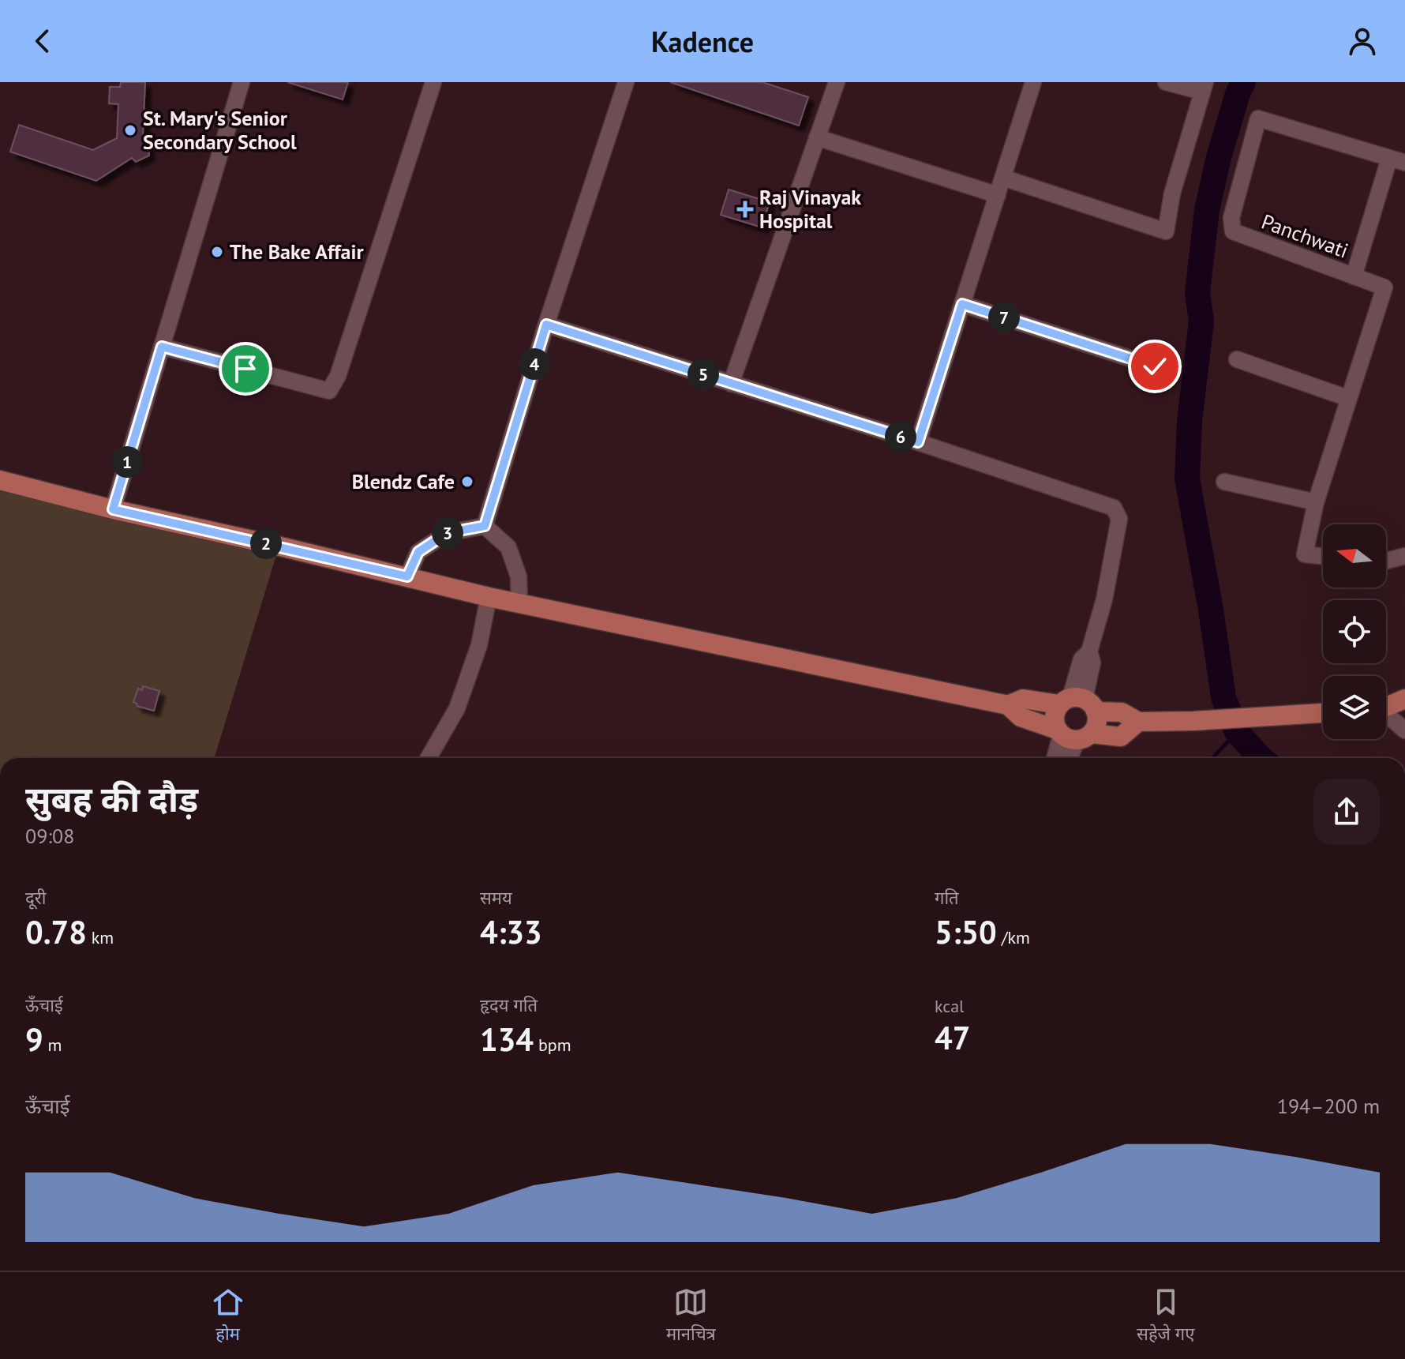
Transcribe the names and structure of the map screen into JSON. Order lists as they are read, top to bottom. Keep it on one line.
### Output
{"streets":{"street":["Panchwati"]},"places":{"other":["St. Mary's Senior Secondary School","The Bake Affair","Blendz Cafe"],"health":["Raj Vinayak Hospital"]},"north":"left","page":{"header":"Kadence","pins":["7","4","5","6","1","3","2"],"heading":["सुबह की दौड़","09:08"],"stats":[["दूरी","0.78 km"],["समय","4:33"],["गति","5:50 /km"],["ऊँचाई","9 m"],["हृदय गति","134 bpm"],["kcal","47"]],"chart":["ऊँचाई","194–200 m"],"tabs":["होम","मानचित्र","सहेजे गए"]}}
